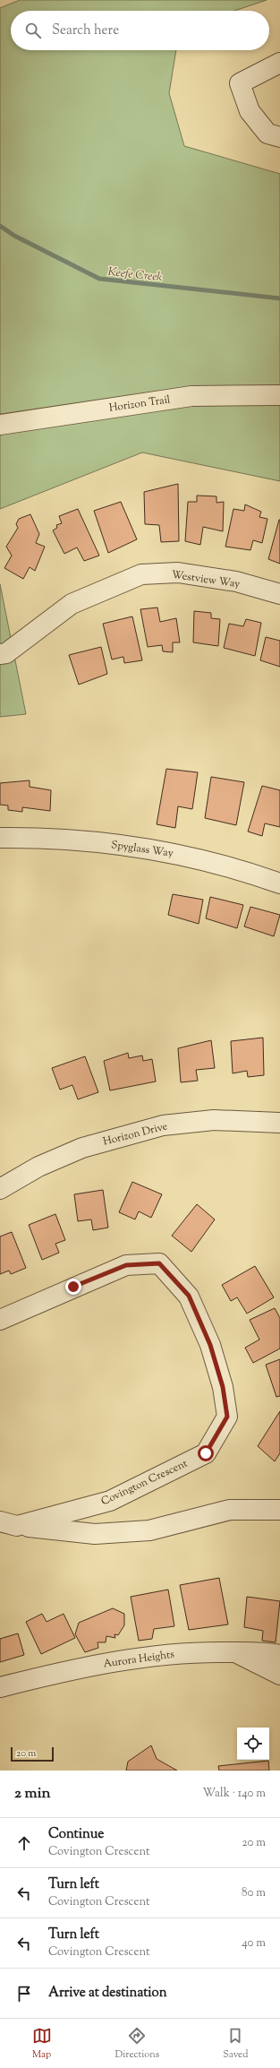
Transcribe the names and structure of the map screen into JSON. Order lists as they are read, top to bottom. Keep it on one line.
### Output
{"streets":{"street":["Horizon Trail","Westview Way","Spyglass Way","Horizon Drive","Covington Crescent","Aurora Heights"]},"water":["Keefe Creek"],"scale_bar":"20 m","page":{"search":"Search here","scale":"20 m","heading":["2 min","Walk · 140 m"],"list":[["Continue","Covington Crescent","20 m"],["Turn left","Covington Crescent","80 m"],["Turn left","Covington Crescent","40 m"],"Arrive at destination"],"nav":["Map","Directions","Saved"]}}
